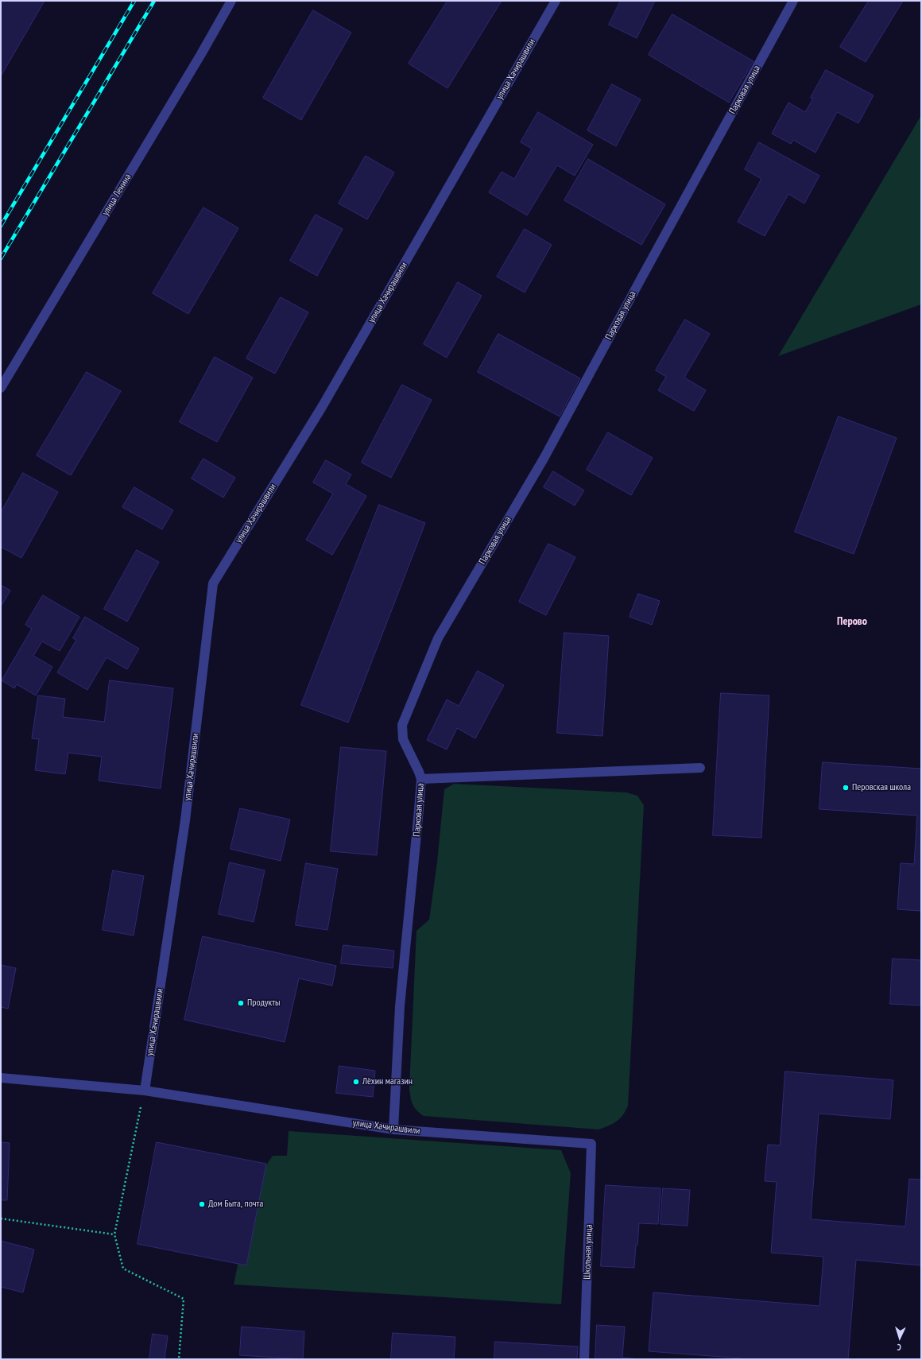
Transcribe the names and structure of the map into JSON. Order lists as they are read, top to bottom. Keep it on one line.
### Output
{"streets":{"street":["улица Хачирашвили","Парковая улица","улица Ленина","Школьная улица"]},"crossings":[["улица Хачирашвили","Парковая улица"],["улица Хачирашвили","Школьная улица"]],"districts":["Перово"],"places":["Перовская школа","Продукты","Лёхин магазин","Дом Быта, почта"],"north":"bottom"}
